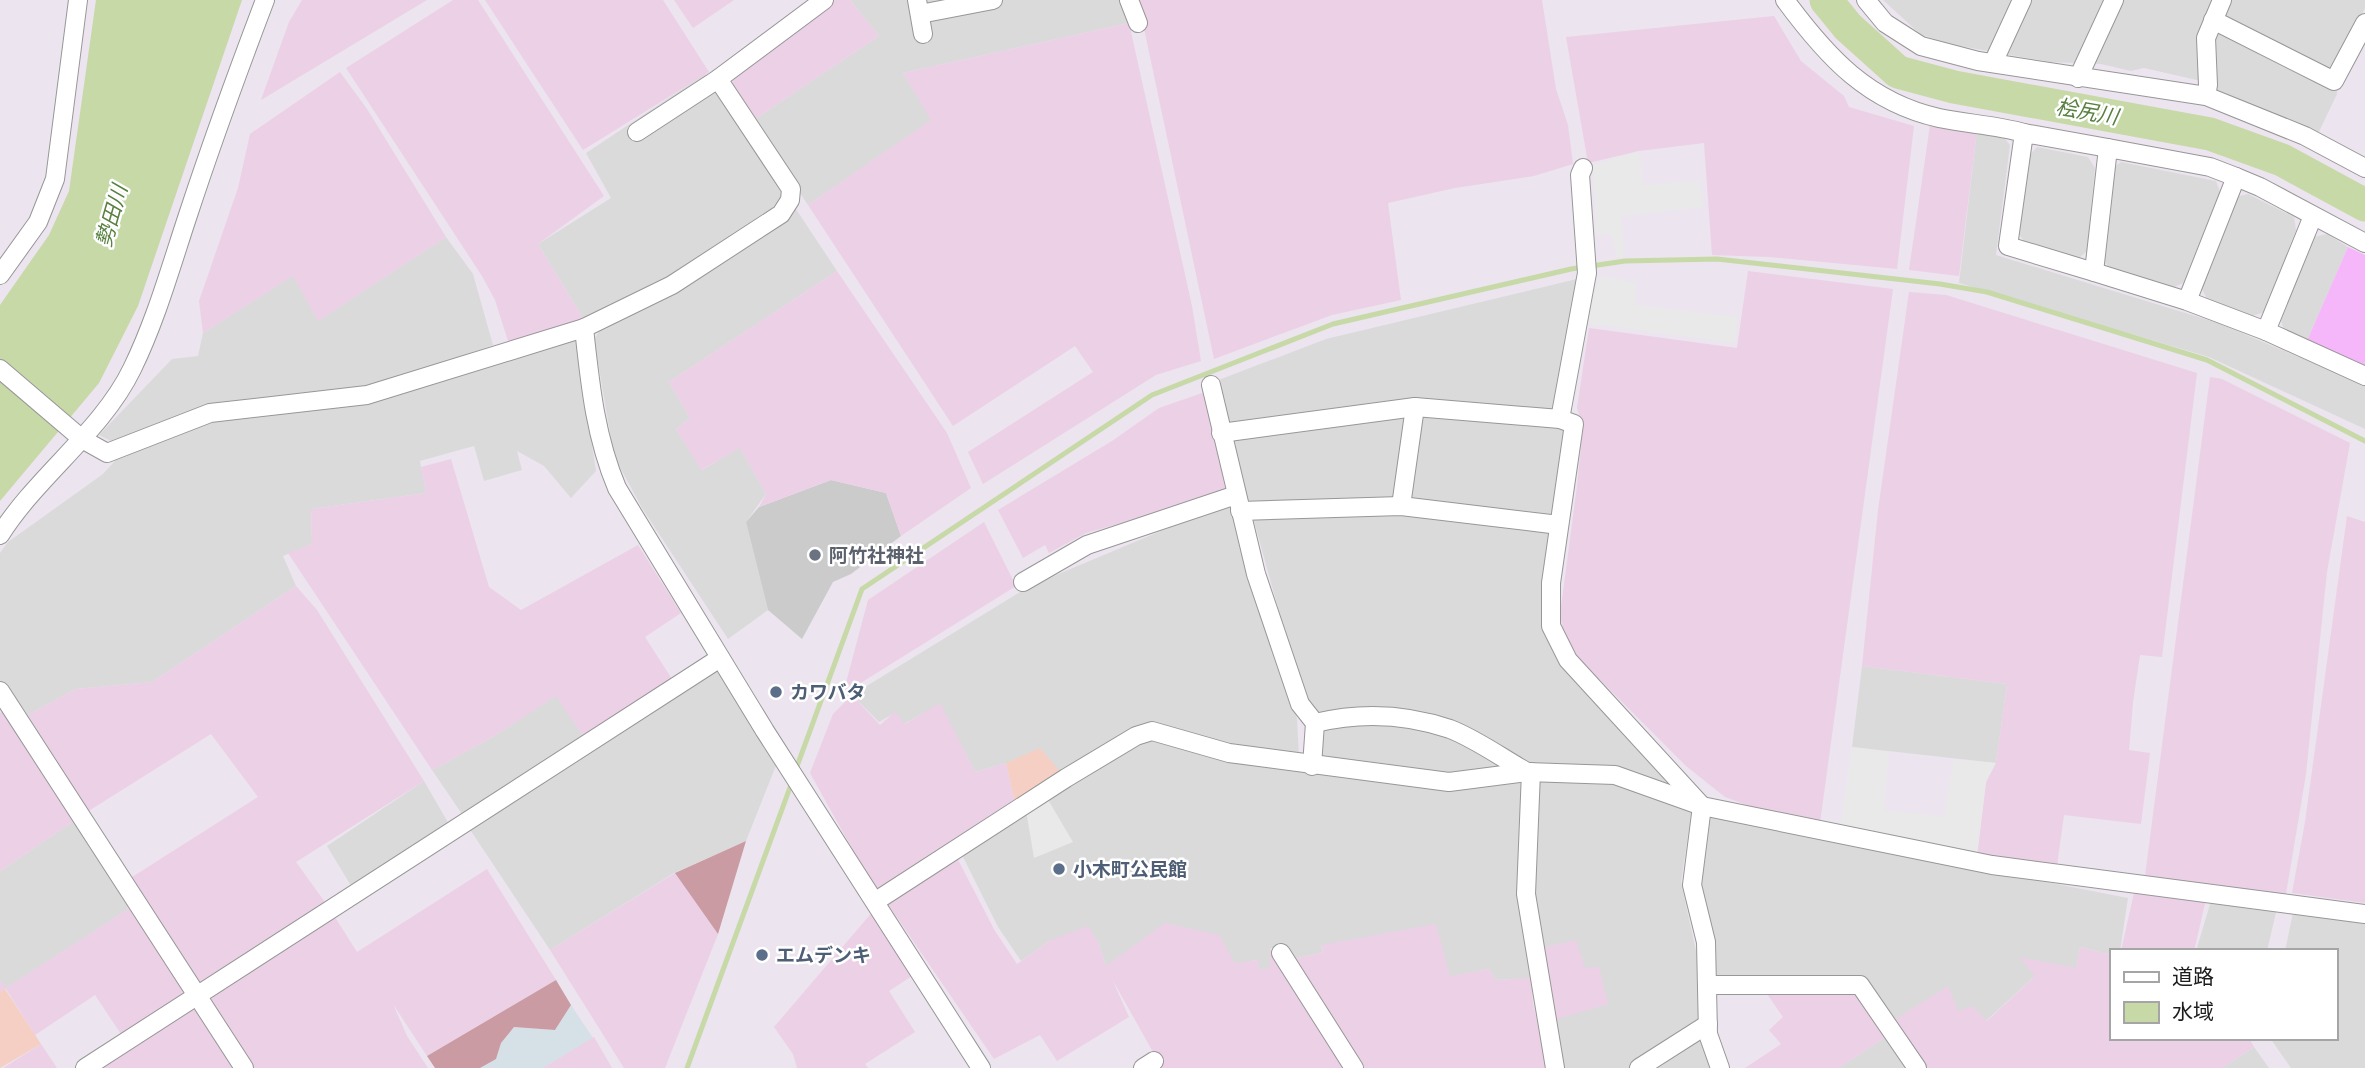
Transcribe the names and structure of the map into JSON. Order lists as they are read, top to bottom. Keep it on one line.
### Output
{"water":["桧尻川","勢田川"],"places":["阿竹社神社","カワバタ","小木町公民館","エムデンキ"],"legend":["道路","水域"]}
